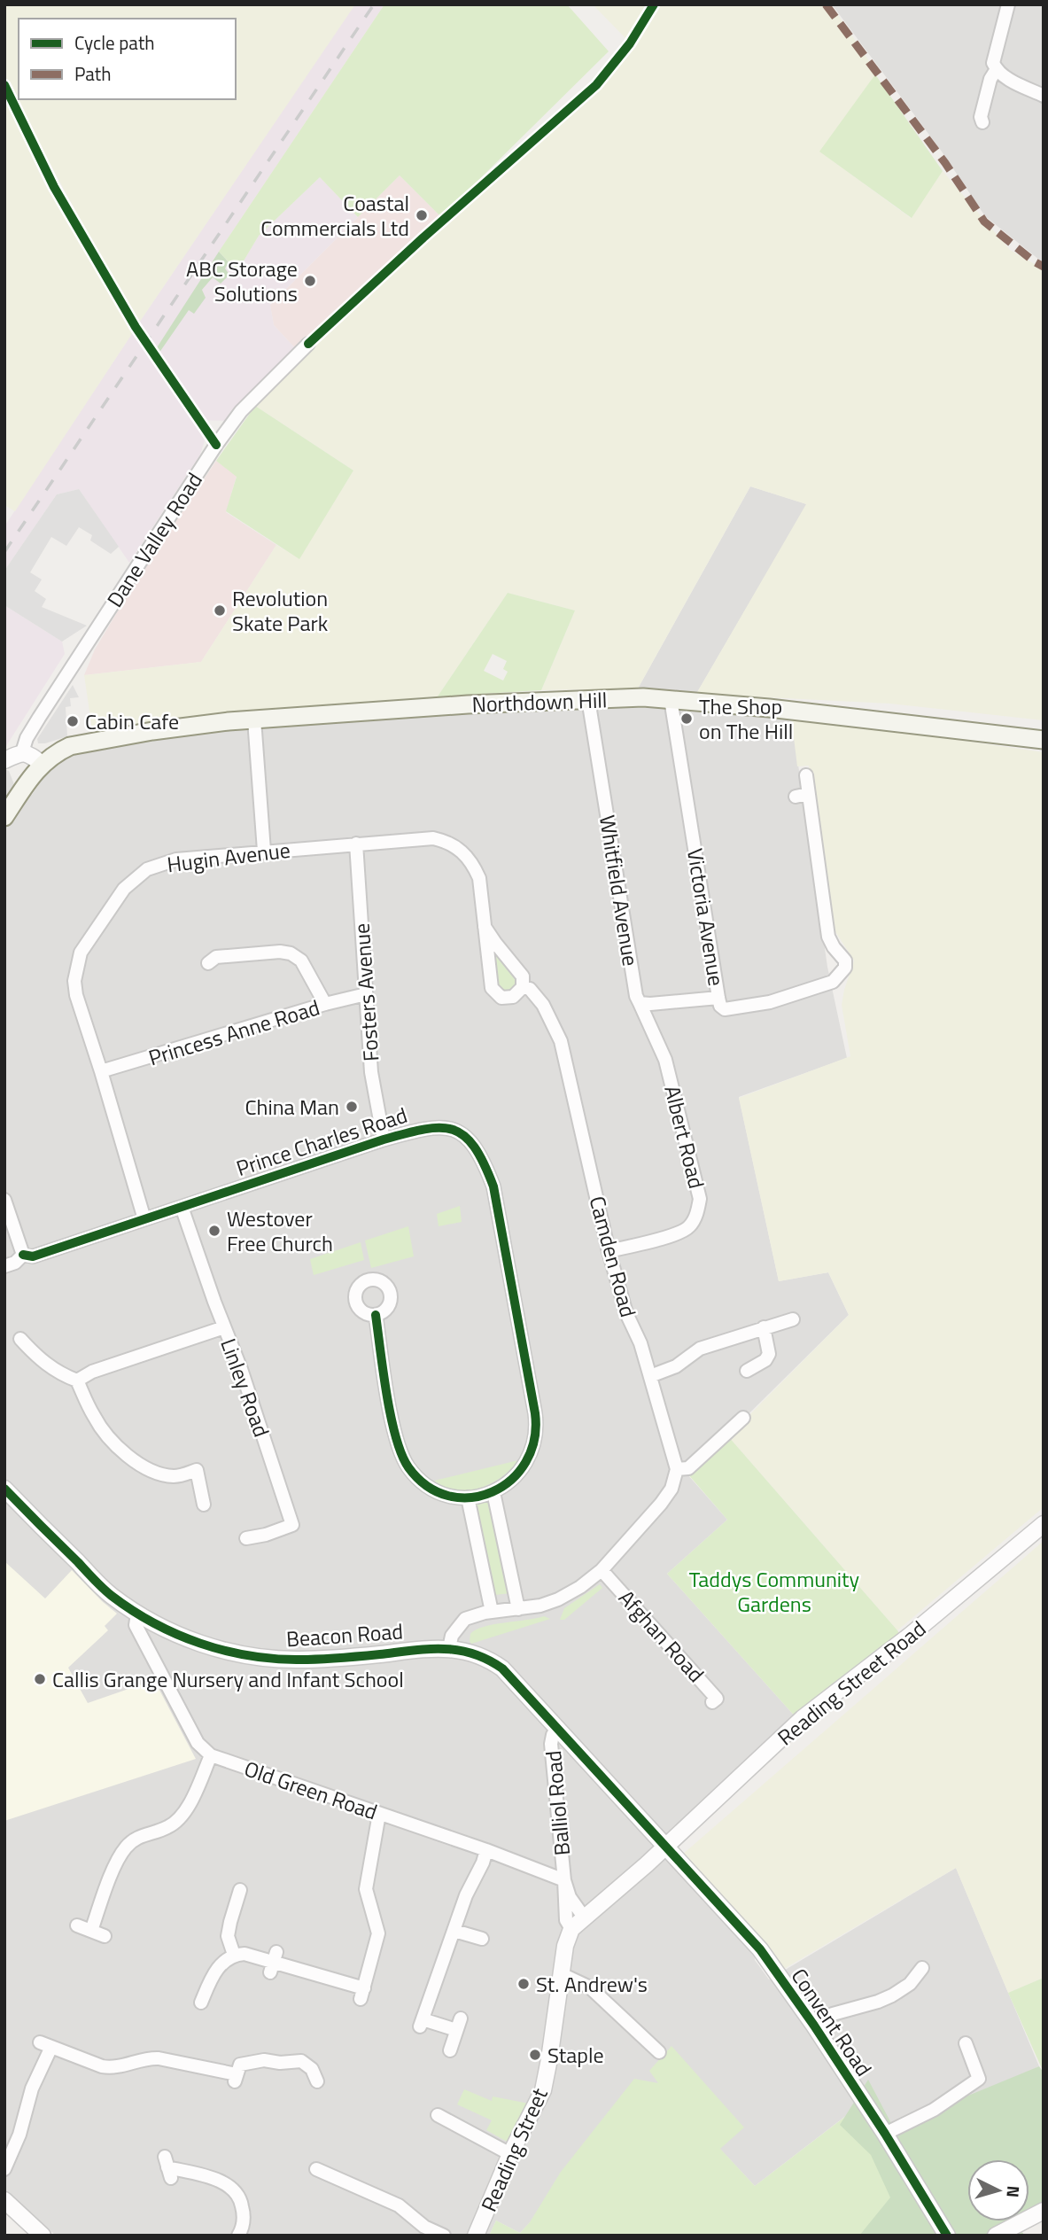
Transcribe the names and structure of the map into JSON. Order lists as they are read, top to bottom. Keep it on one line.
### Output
{"streets":{"main road":["Northdown Hill"],"street":["Dane Valley Road","Hugin Avenue","Whitfield Avenue","Victoria Avenue","Fosters Avenue","Princess Anne Road","Albert Road","Prince Charles Road","Camden Road","Linley Road","Beacon Road","Afghan Road","Reading Street Road","Old Green Road","Balliol Road","Convent Road","Reading Street"]},"crossings":[["Northdown Hill","Whitfield Avenue"],["Northdown Hill","Victoria Avenue"],["Hugin Avenue","Fosters Avenue"],["Hugin Avenue","Princess Anne Road"],["Hugin Avenue","Prince Charles Road"],["Hugin Avenue","Camden Road"],["Whitfield Avenue","Albert Road"],["Fosters Avenue","Princess Anne Road"],["Fosters Avenue","Prince Charles Road"],["Albert Road","Camden Road"],["Prince Charles Road","Linley Road"],["Beacon Road","Reading Street Road"],["Beacon Road","Balliol Road"],["Beacon Road","Convent Road"],["Reading Street Road","Convent Road"],["Old Green Road","Balliol Road"],["Balliol Road","Reading Street"]],"parks":["Taddys Community Gardens"],"places":["Coastal Commercials Ltd","ABC Storage Solutions","Revolution Skate Park","The Shop on The Hill","Cabin Cafe","China Man","Westover Free Church","Callis Grange Nursery and Infant School","St. Andrew's","Staple"],"legend":["Cycle path","Path"],"north":"right"}
